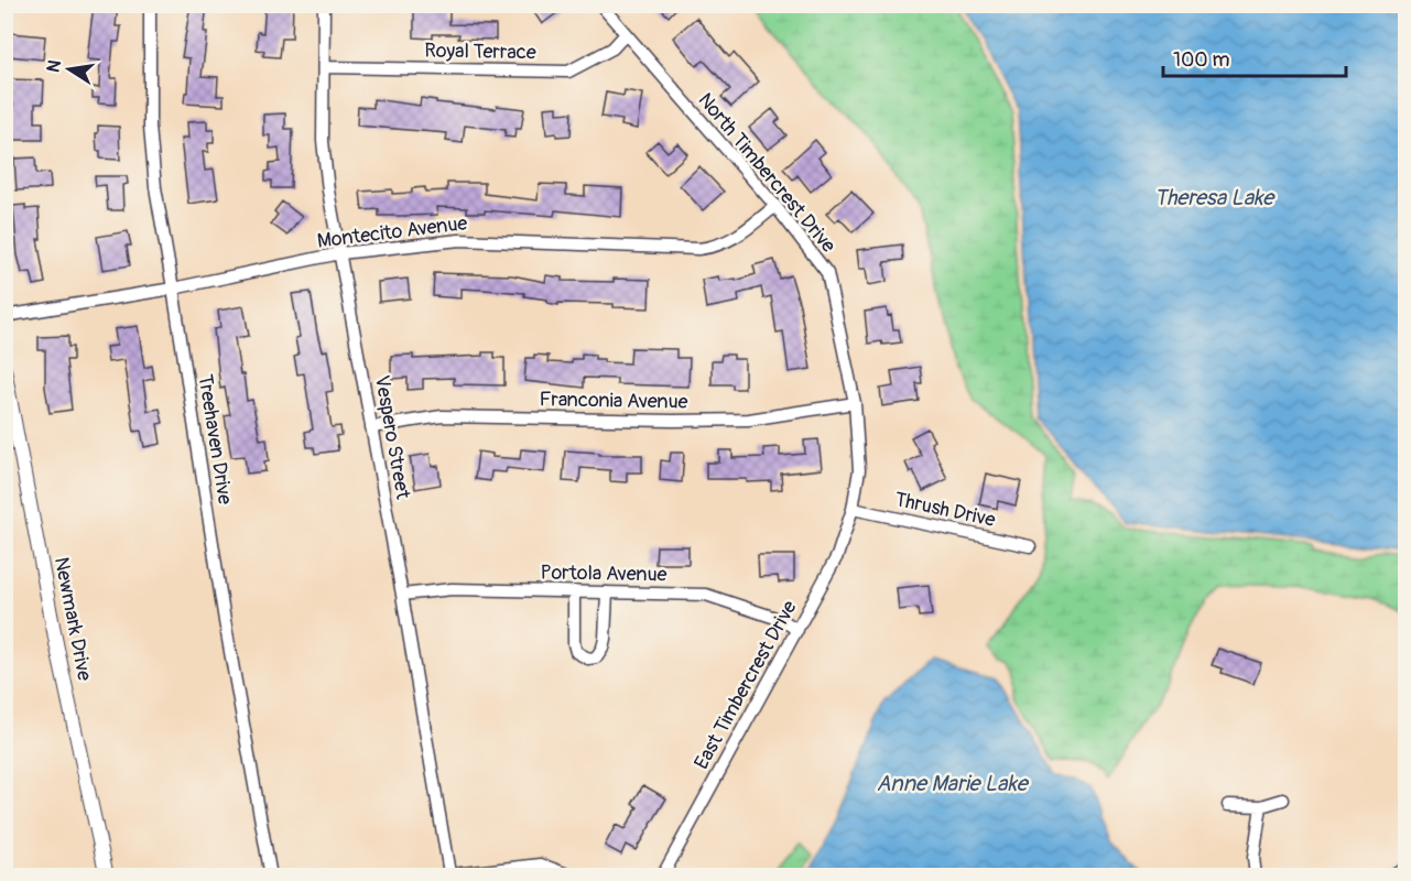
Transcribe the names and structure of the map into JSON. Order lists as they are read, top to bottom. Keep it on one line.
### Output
{"streets":{"street":["Royal Terrace","North Timbercrest Drive","Montecito Avenue","Franconia Avenue","Vespero Street","Treehaven Drive","Thrush Drive","Portola Avenue","Newmark Drive","East Timbercrest Drive"]},"crossings":[["Royal Terrace","North Timbercrest Drive"],["Royal Terrace","Vespero Street"],["North Timbercrest Drive","Montecito Avenue"],["North Timbercrest Drive","Franconia Avenue"],["North Timbercrest Drive","Thrush Drive"],["North Timbercrest Drive","East Timbercrest Drive"],["Montecito Avenue","Vespero Street"],["Montecito Avenue","Treehaven Drive"],["Franconia Avenue","Vespero Street"],["Vespero Street","Portola Avenue"],["Thrush Drive","East Timbercrest Drive"],["Portola Avenue","East Timbercrest Drive"]],"water":["Theresa Lake","Anne Marie Lake"],"scale_bar":"100 m","north":"left"}
